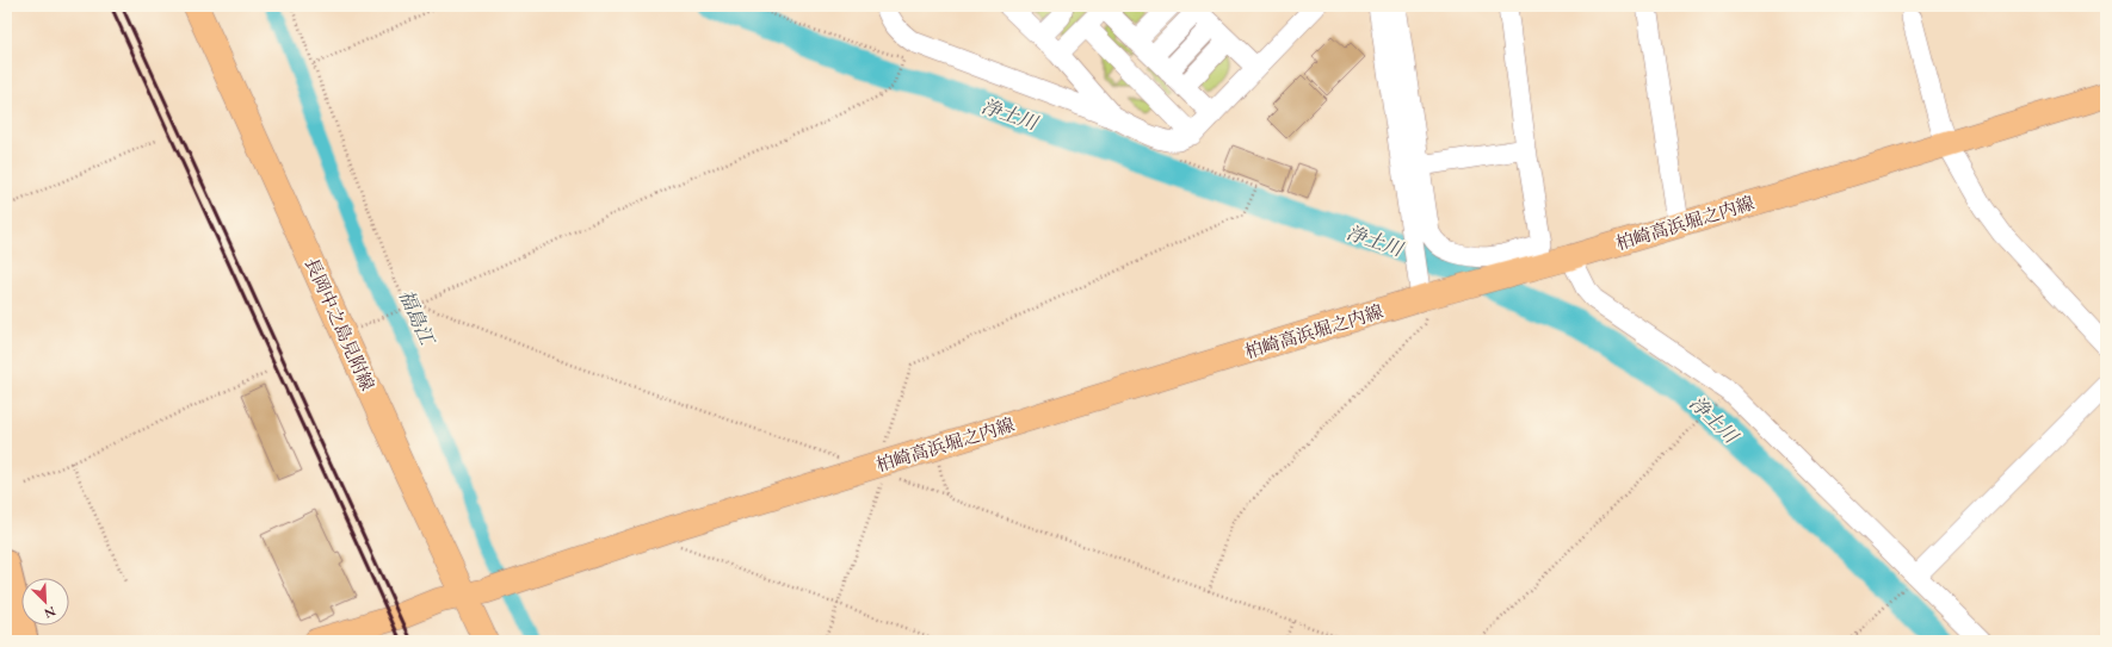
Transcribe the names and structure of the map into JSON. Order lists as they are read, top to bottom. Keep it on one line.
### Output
{"streets":{"main road":["柏崎高浜堀之内線","長岡中之島見附線"]},"crossings":[["柏崎高浜堀之内線","長岡中之島見附線"]],"water":["浄土川","福島江"],"north":"bottom right"}
